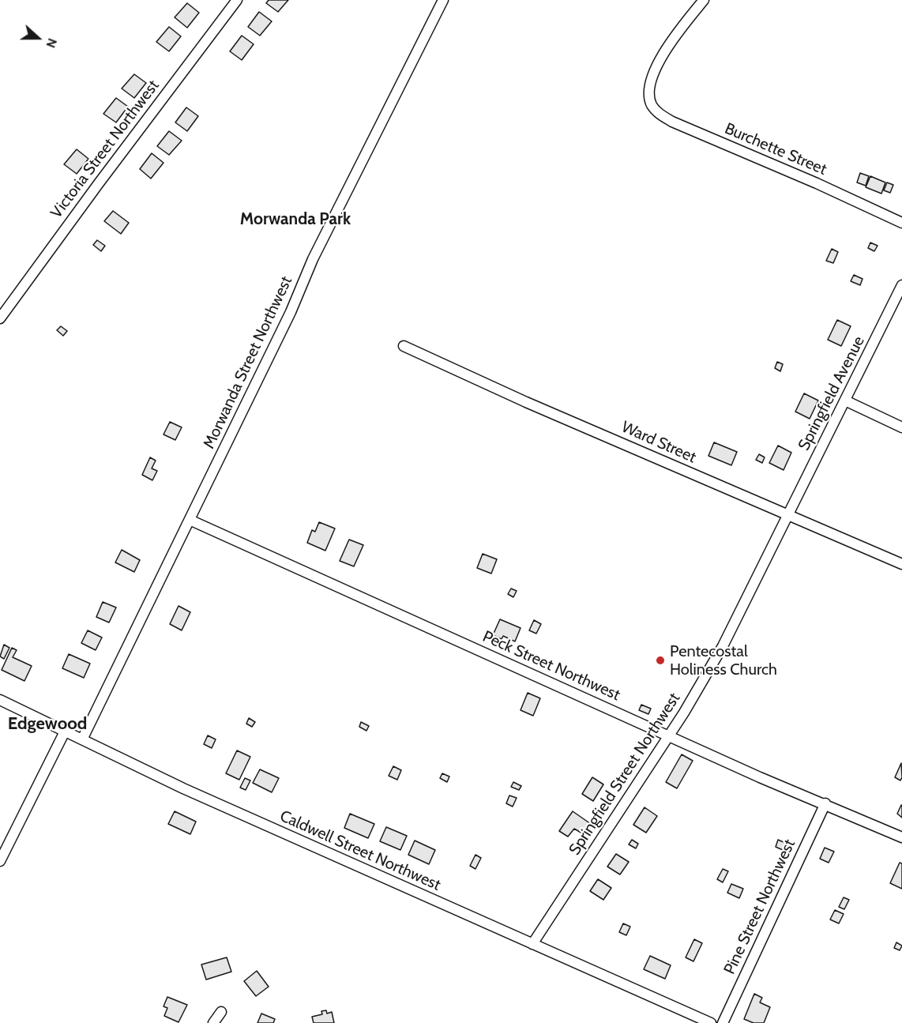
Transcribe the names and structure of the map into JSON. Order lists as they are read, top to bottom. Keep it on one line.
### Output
{"streets":{"street":["Victoria Street Northwest","Burchette Street","Morwanda Street Northwest","Springfield Avenue","Ward Street","Peck Street Northwest","Springfield Street Northwest","Caldwell Street Northwest","Pine Street Northwest"]},"crossings":[["Morwanda Street Northwest","Peck Street Northwest"],["Morwanda Street Northwest","Caldwell Street Northwest"],["Springfield Avenue","Ward Street"],["Springfield Avenue","Springfield Street Northwest"],["Ward Street","Springfield Street Northwest"],["Peck Street Northwest","Springfield Street Northwest"],["Peck Street Northwest","Pine Street Northwest"],["Springfield Street Northwest","Caldwell Street Northwest"]],"districts":["Morwanda Park","Edgewood"],"places":["Pentecostal Holiness Church"],"north":"right"}
